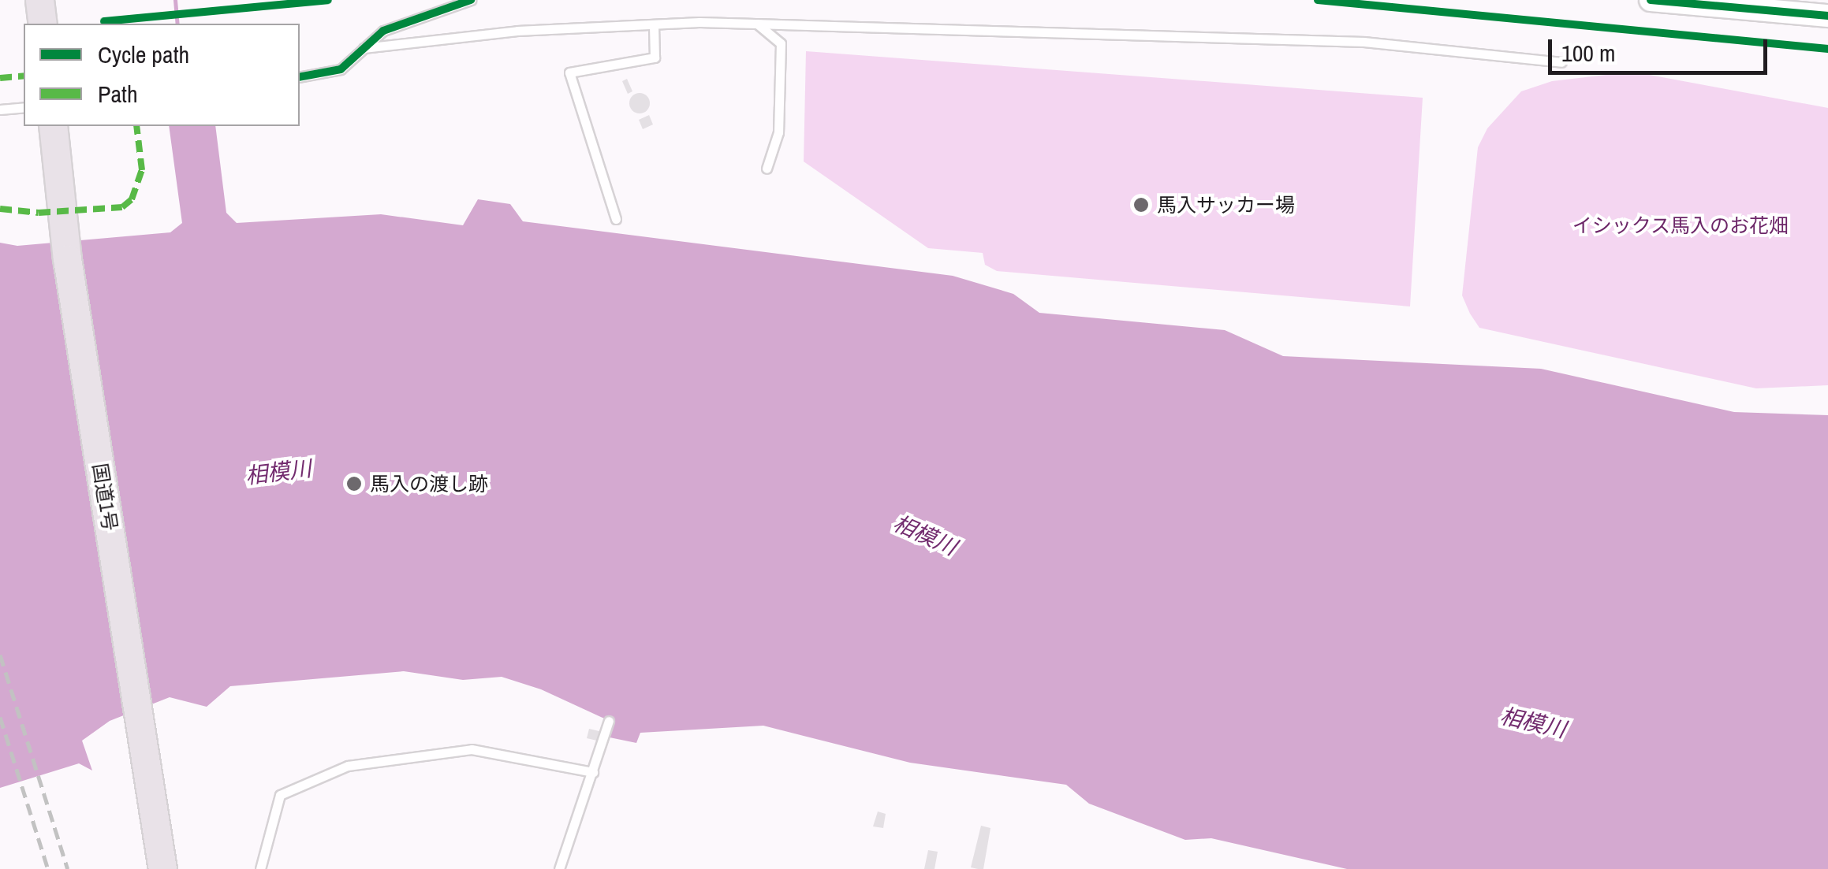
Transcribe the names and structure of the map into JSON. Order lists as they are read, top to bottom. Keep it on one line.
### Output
{"streets":{"highway":["国道1号"]},"water":["相模川"],"parks":["イシックス馬入のお花畑"],"places":["馬入サッカー場","馬入の渡し跡"],"legend":["Cycle path","Path"],"scale_bar":"100 m"}
